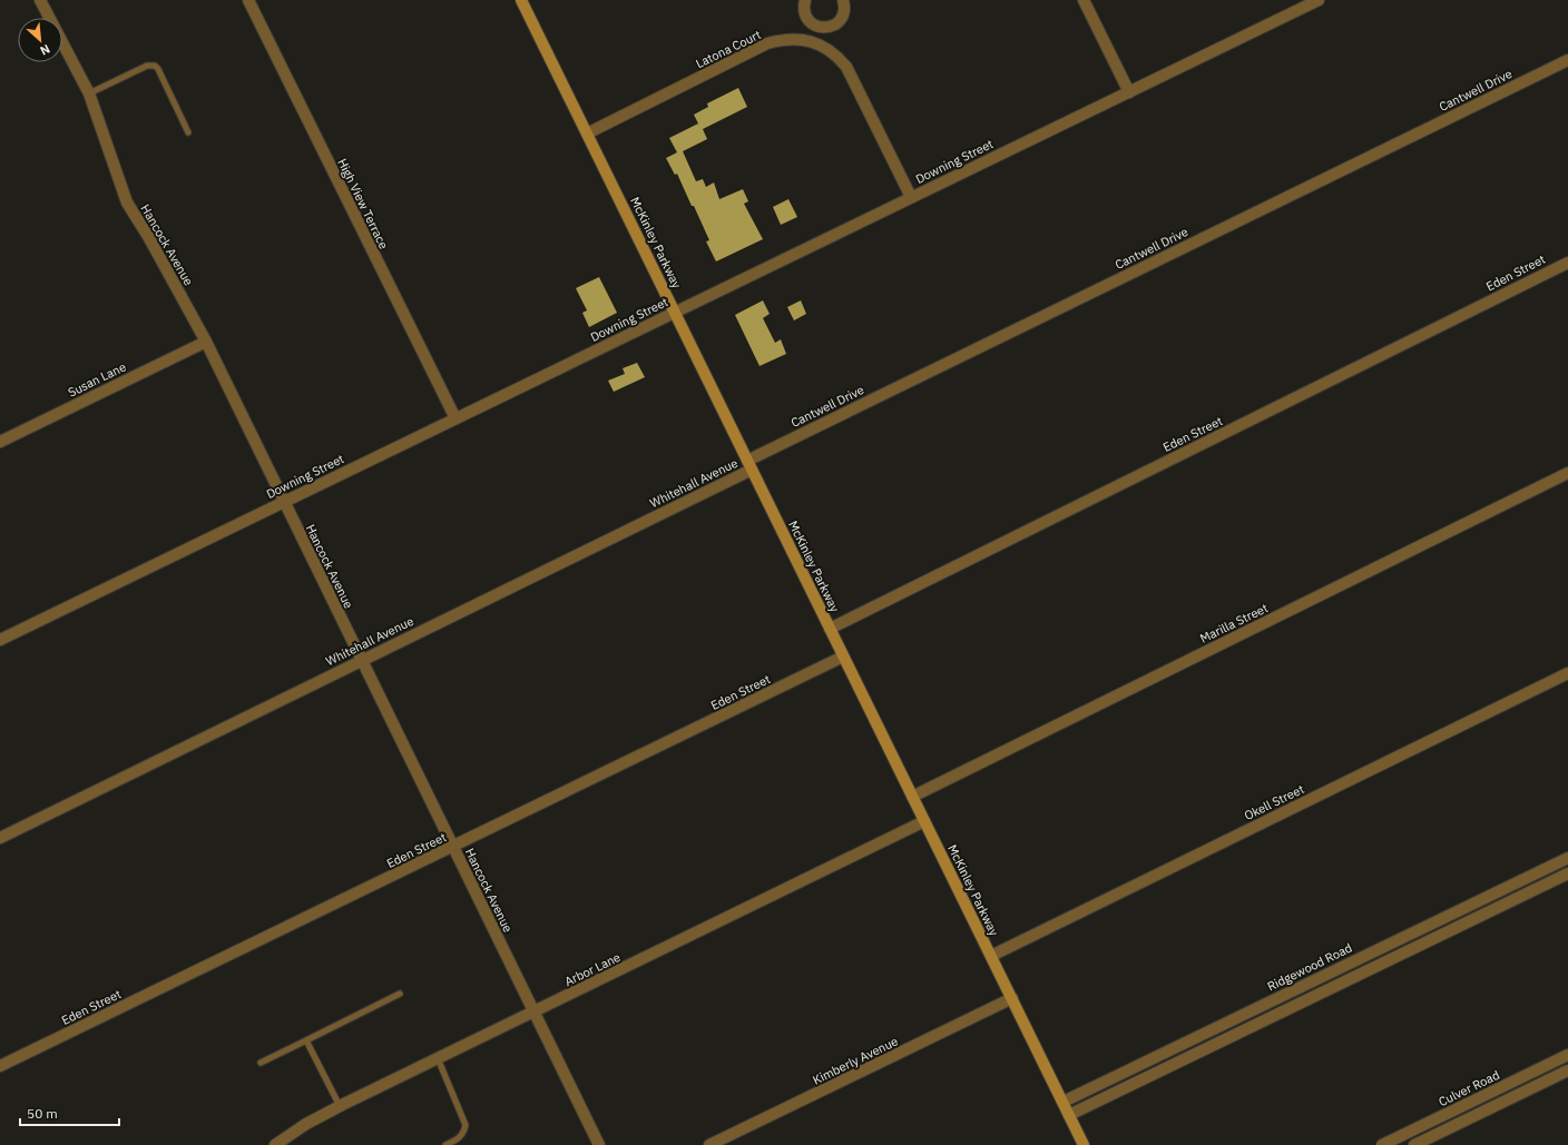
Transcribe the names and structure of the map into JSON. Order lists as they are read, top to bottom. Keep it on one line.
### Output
{"streets":{"street":["Latona Court","Cantwell Drive","Downing Street","High View Terrace","McKinley Parkway","Hancock Avenue","Eden Street","Susan Lane","Whitehall Avenue","Marilla Street","Okell Street","Ridgewood Road","Arbor Lane","Kimberly Avenue","Culver Road"]},"crossings":[["Latona Court","Downing Street"],["Latona Court","McKinley Parkway"],["Cantwell Drive","McKinley Parkway"],["Cantwell Drive","Whitehall Avenue"],["Downing Street","High View Terrace"],["Downing Street","McKinley Parkway"],["Downing Street","Hancock Avenue"],["McKinley Parkway","Eden Street"],["McKinley Parkway","Whitehall Avenue"],["McKinley Parkway","Marilla Street"],["McKinley Parkway","Okell Street"],["McKinley Parkway","Ridgewood Road"],["McKinley Parkway","Arbor Lane"],["McKinley Parkway","Kimberly Avenue"],["Hancock Avenue","Eden Street"],["Hancock Avenue","Susan Lane"],["Hancock Avenue","Whitehall Avenue"],["Hancock Avenue","Arbor Lane"]],"scale_bar":"50 m","north":"bottom right"}
